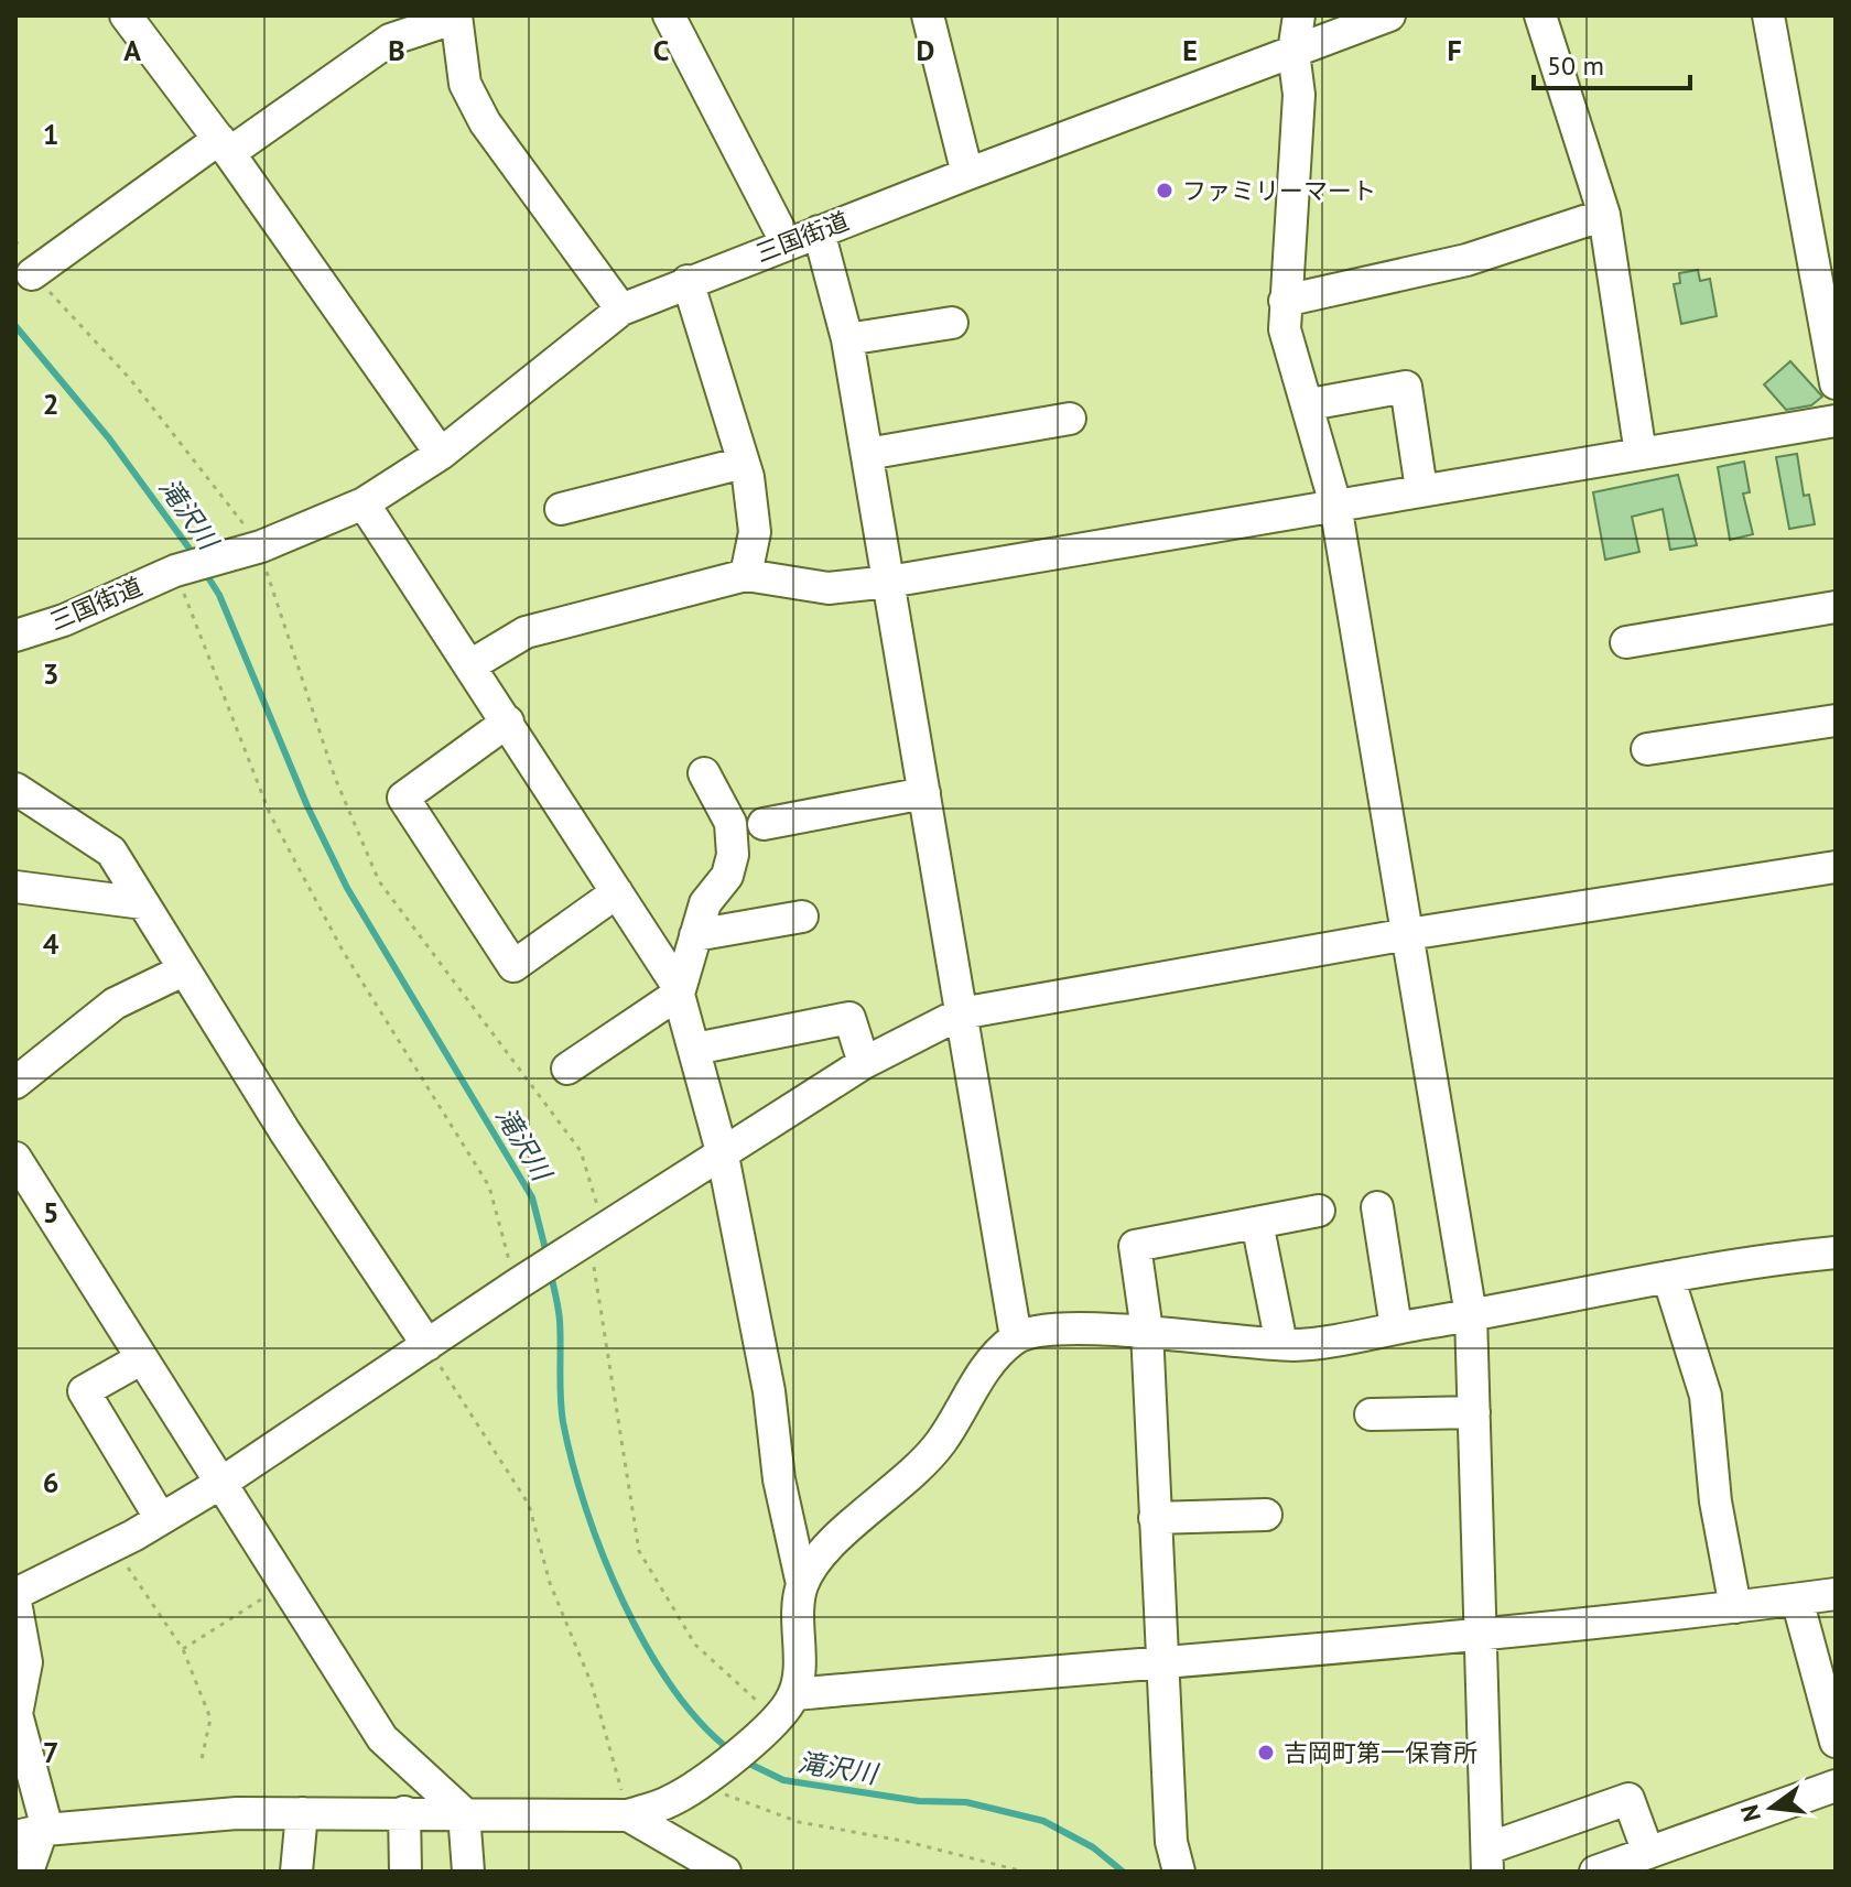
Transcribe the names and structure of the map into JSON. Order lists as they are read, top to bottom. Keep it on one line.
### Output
{"streets":{"street":["三国街道"]},"water":["滝沢川"],"places":["ファミリーマート","吉岡町第一保育所"],"scale_bar":"50 m","north":"left","grid":{"columns":["A","B","C","D","E","F"],"rows":["1","2","3","4","5","6","7"]}}
